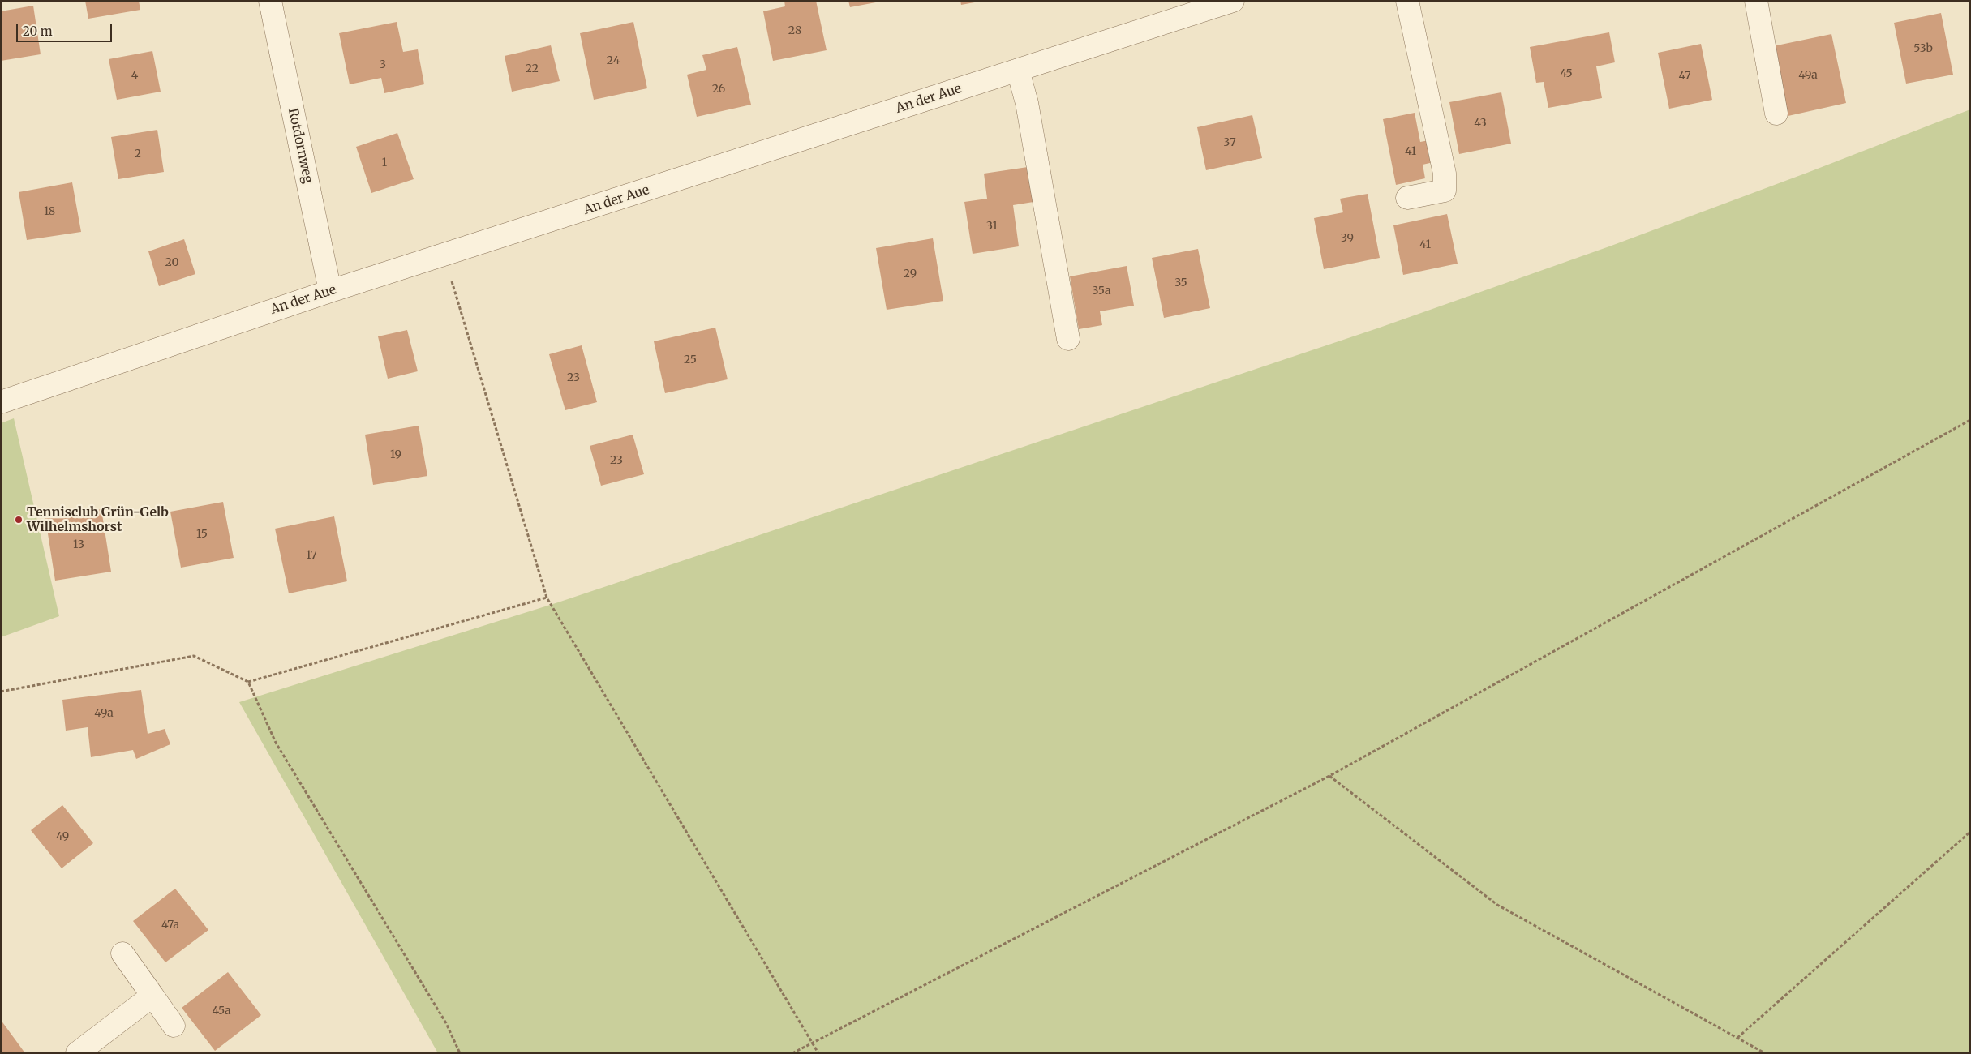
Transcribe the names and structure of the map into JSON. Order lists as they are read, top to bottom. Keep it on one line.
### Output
{"streets":{"street":["An der Aue","Rotdornweg"]},"crossings":[["An der Aue","Rotdornweg"]],"places":["Tennisclub Grün-Gelb Wilhelmshorst"],"house_numbers":["28","53b","24","3","22","45","4","49a","47","26","43","37","41","2","1","18","31","39","41","20","29","35","35a","25","23","19","23","15","13","17","49a","49","47a","45a"],"scale_bar":"20 m"}
